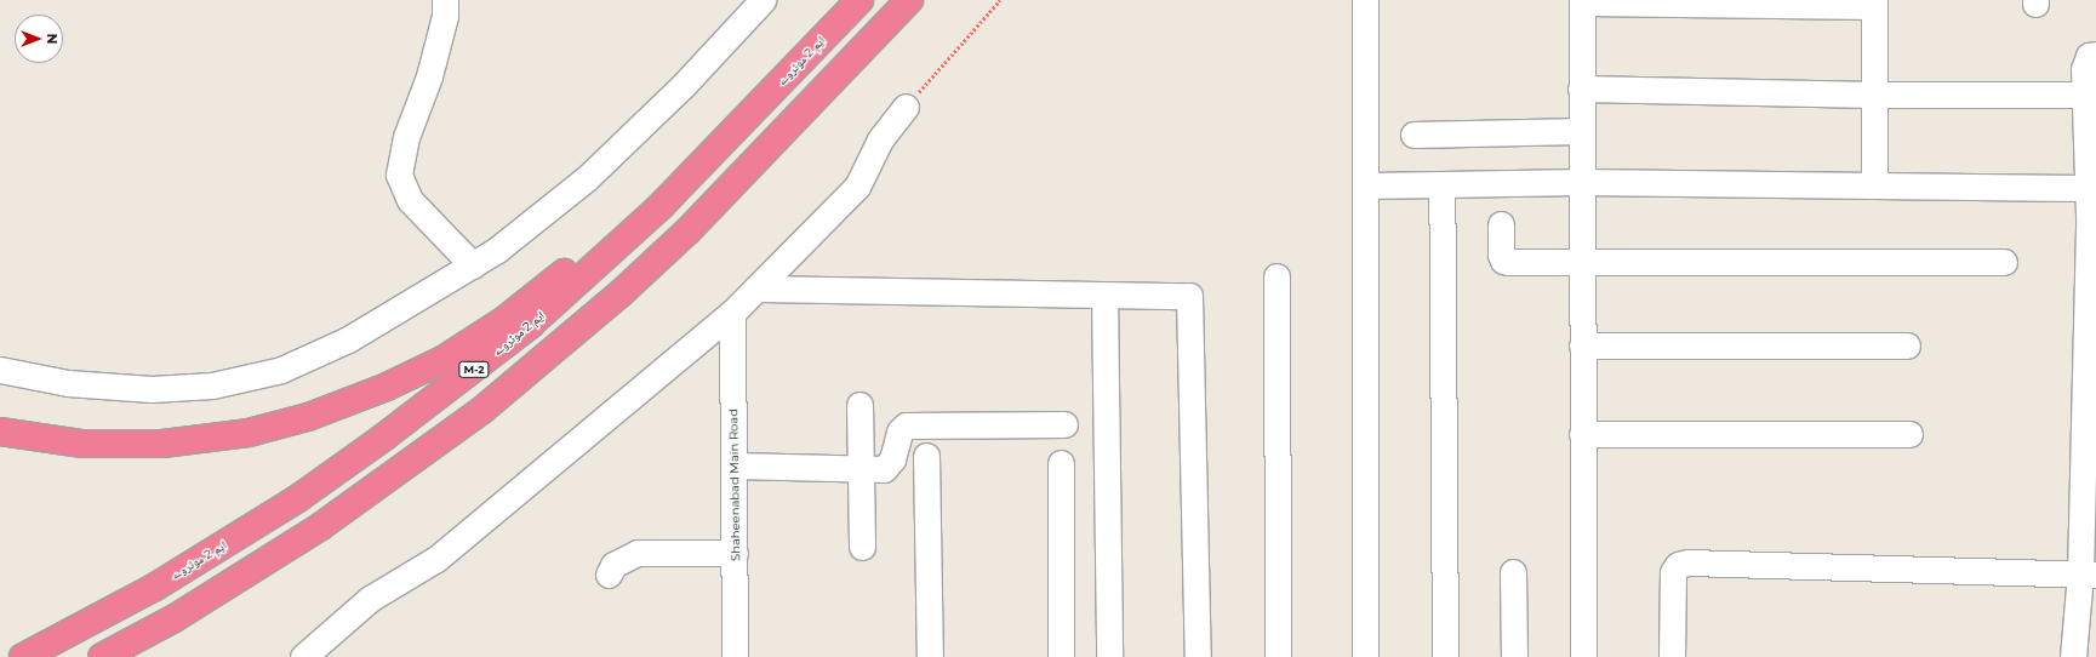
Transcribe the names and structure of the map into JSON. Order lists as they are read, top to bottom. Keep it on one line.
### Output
{"streets":{"highway":["ایم 2 موٹروے","M-2"],"street":["Shaheenabad Main Road"]},"north":"right"}
